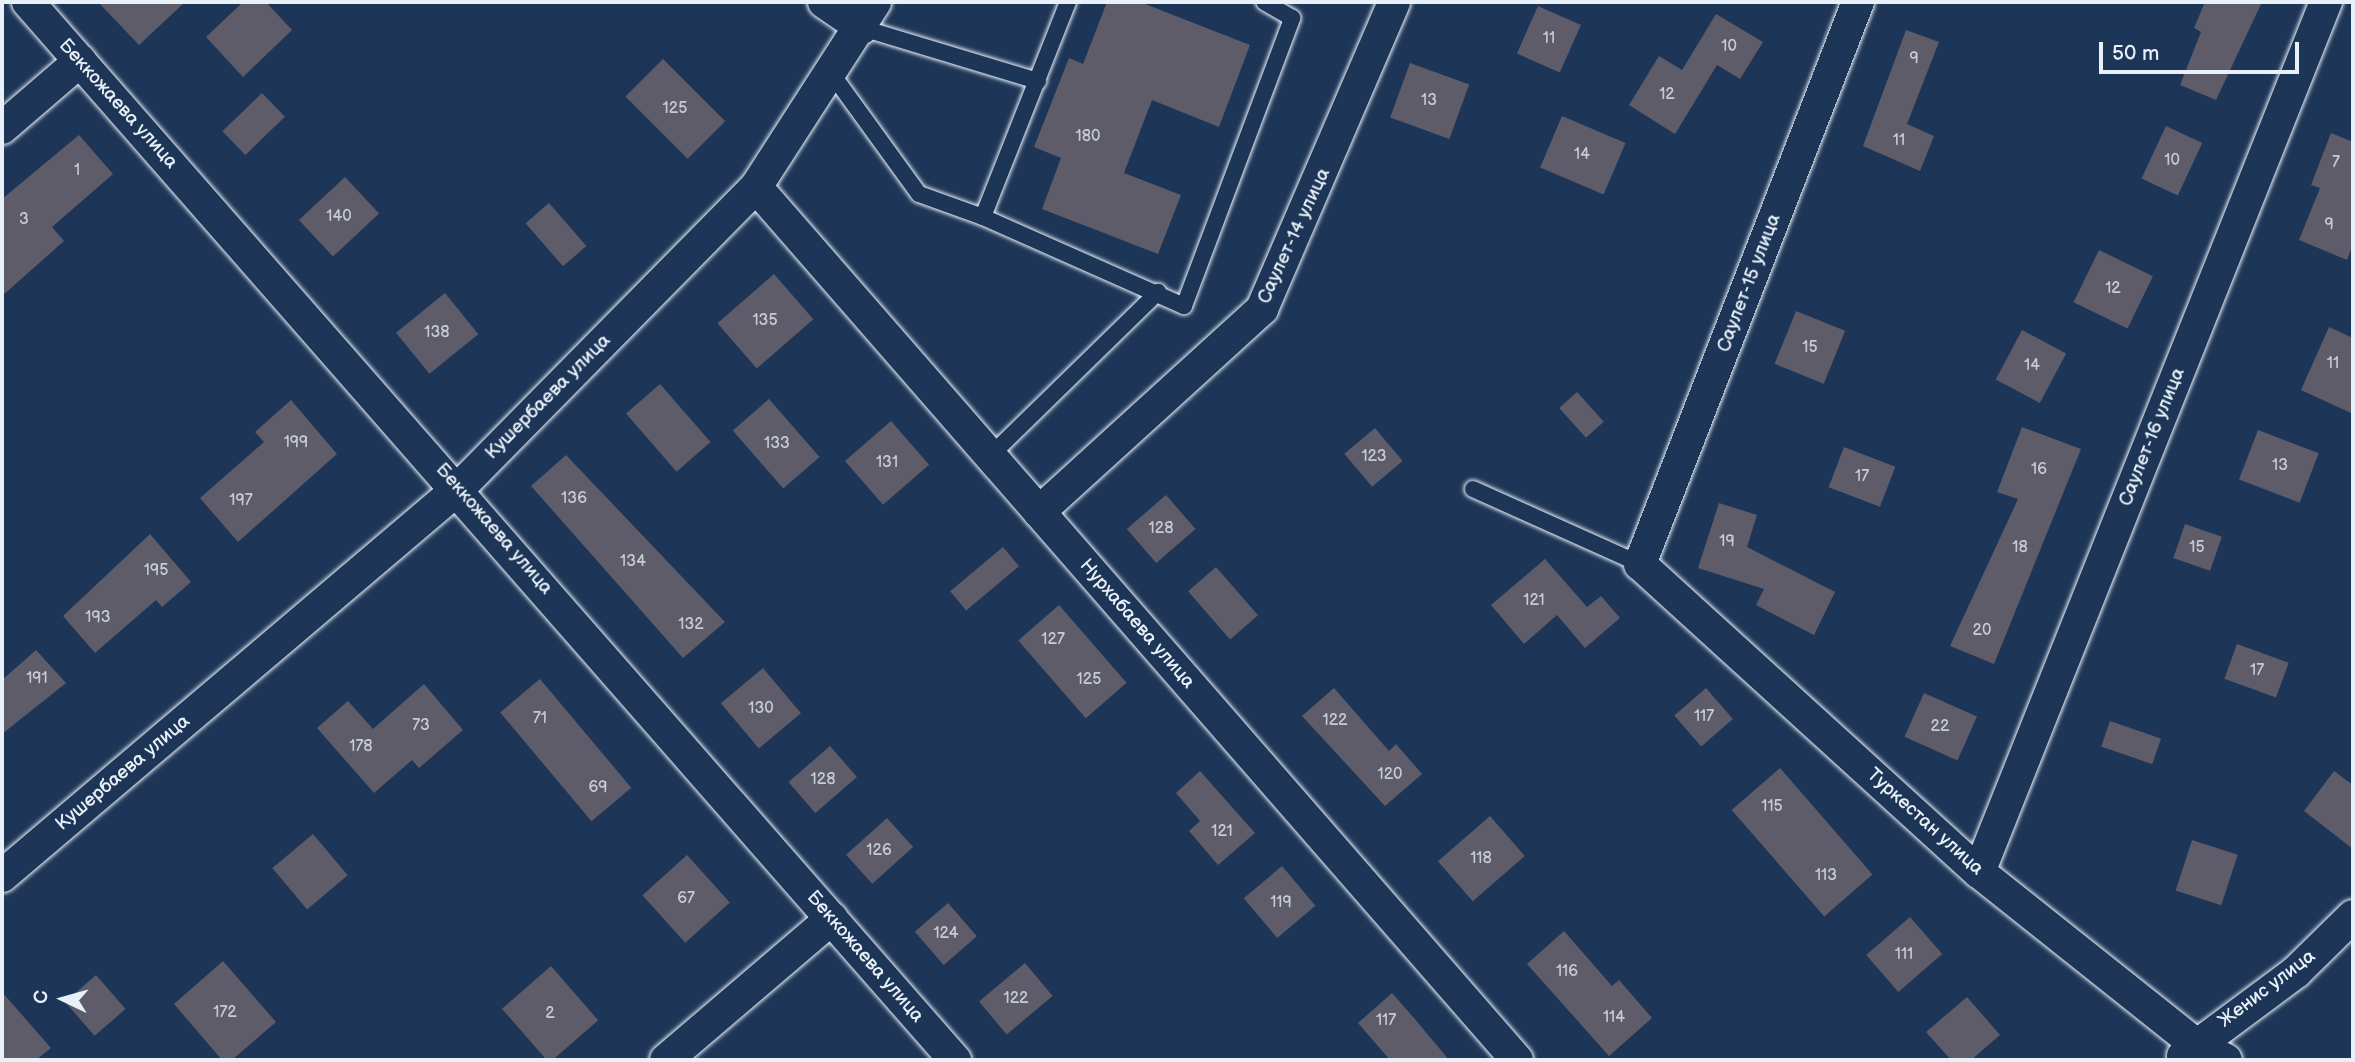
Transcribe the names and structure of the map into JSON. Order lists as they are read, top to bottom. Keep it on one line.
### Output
{"streets":{"street":["Беккожаева улица","Саулет-14 улица","Саулет-15 улица","Кушербаева улица","Саулет-16 улица","Нурхабаева улица","Туркестан улица","Женис улица"]},"crossings":[["Беккожаева улица","Кушербаева улица"],["Саулет-14 улица","Нурхабаева улица"],["Саулет-15 улица","Туркестан улица"],["Кушербаева улица","Нурхабаева улица"],["Саулет-16 улица","Туркестан улица"],["Туркестан улица","Женис улица"]],"house_numbers":["11","10","9","12","13","125","180","11","14","10","7","1","140","3","9","12","135","138","15","11","14","199","133","123","131","13","16","17","136","197","128","19","18","15","134","195","121","193","132","20","127","17","191","125","130","117","71","122","73","22","178","120","128","69","115","121","126","118","113","67","119","124","111","116","122","172","2","114","117"],"scale_bar":"50 m","north":"left"}
